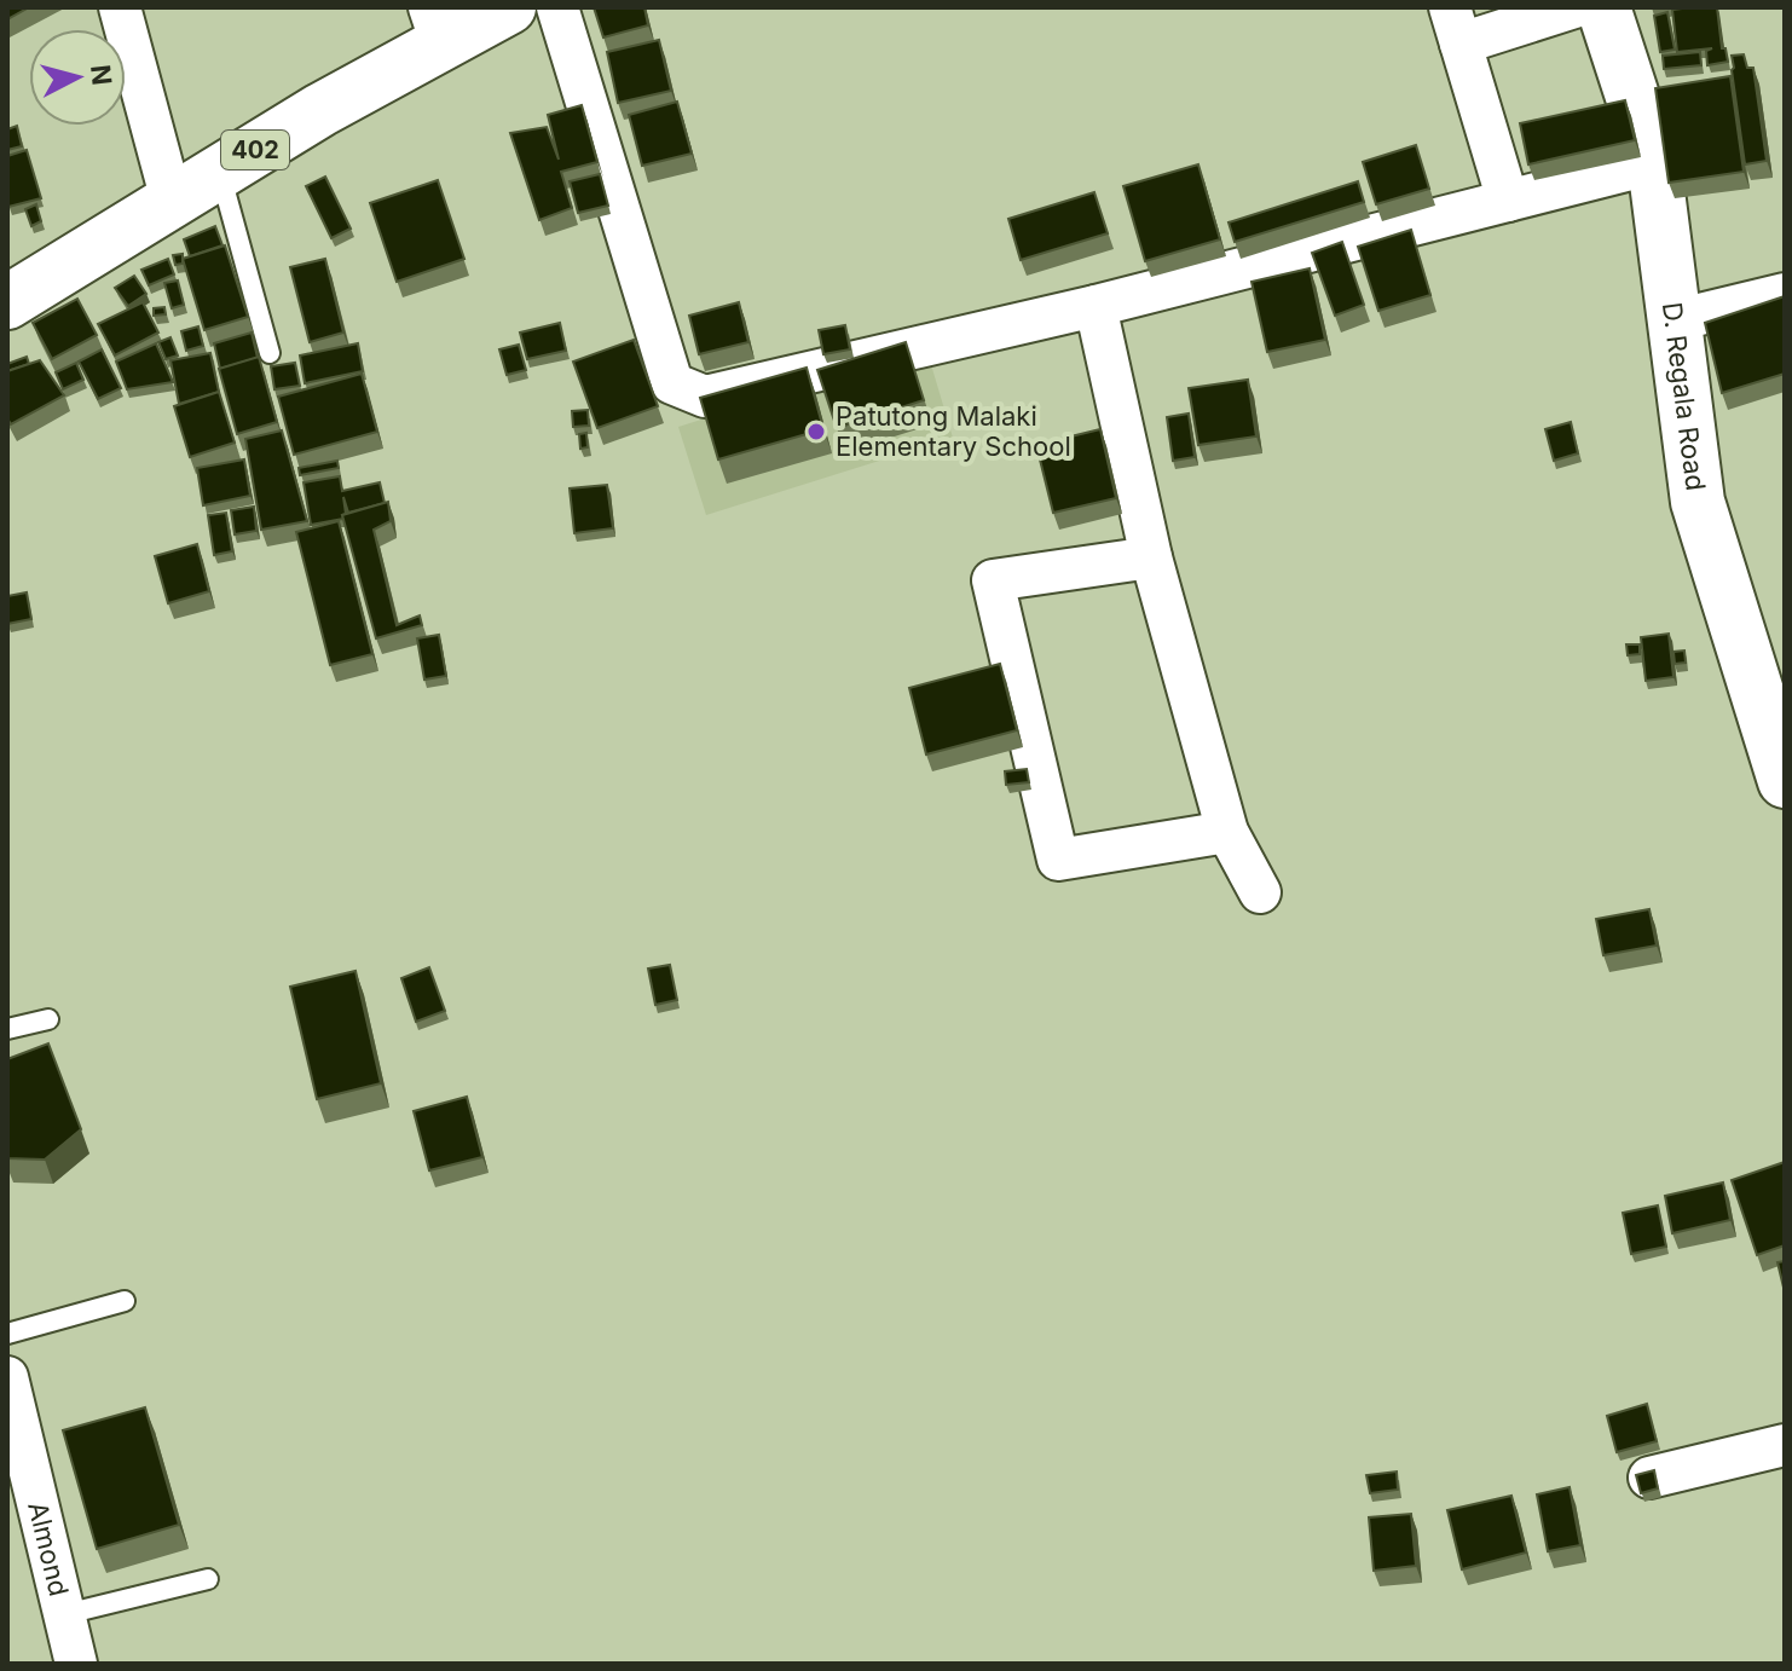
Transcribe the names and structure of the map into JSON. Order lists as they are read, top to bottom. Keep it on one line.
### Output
{"streets":{"street":["402","D. Regala Road","Almond"]},"places":["Patutong Malaki Elementary School"],"north":"right"}
